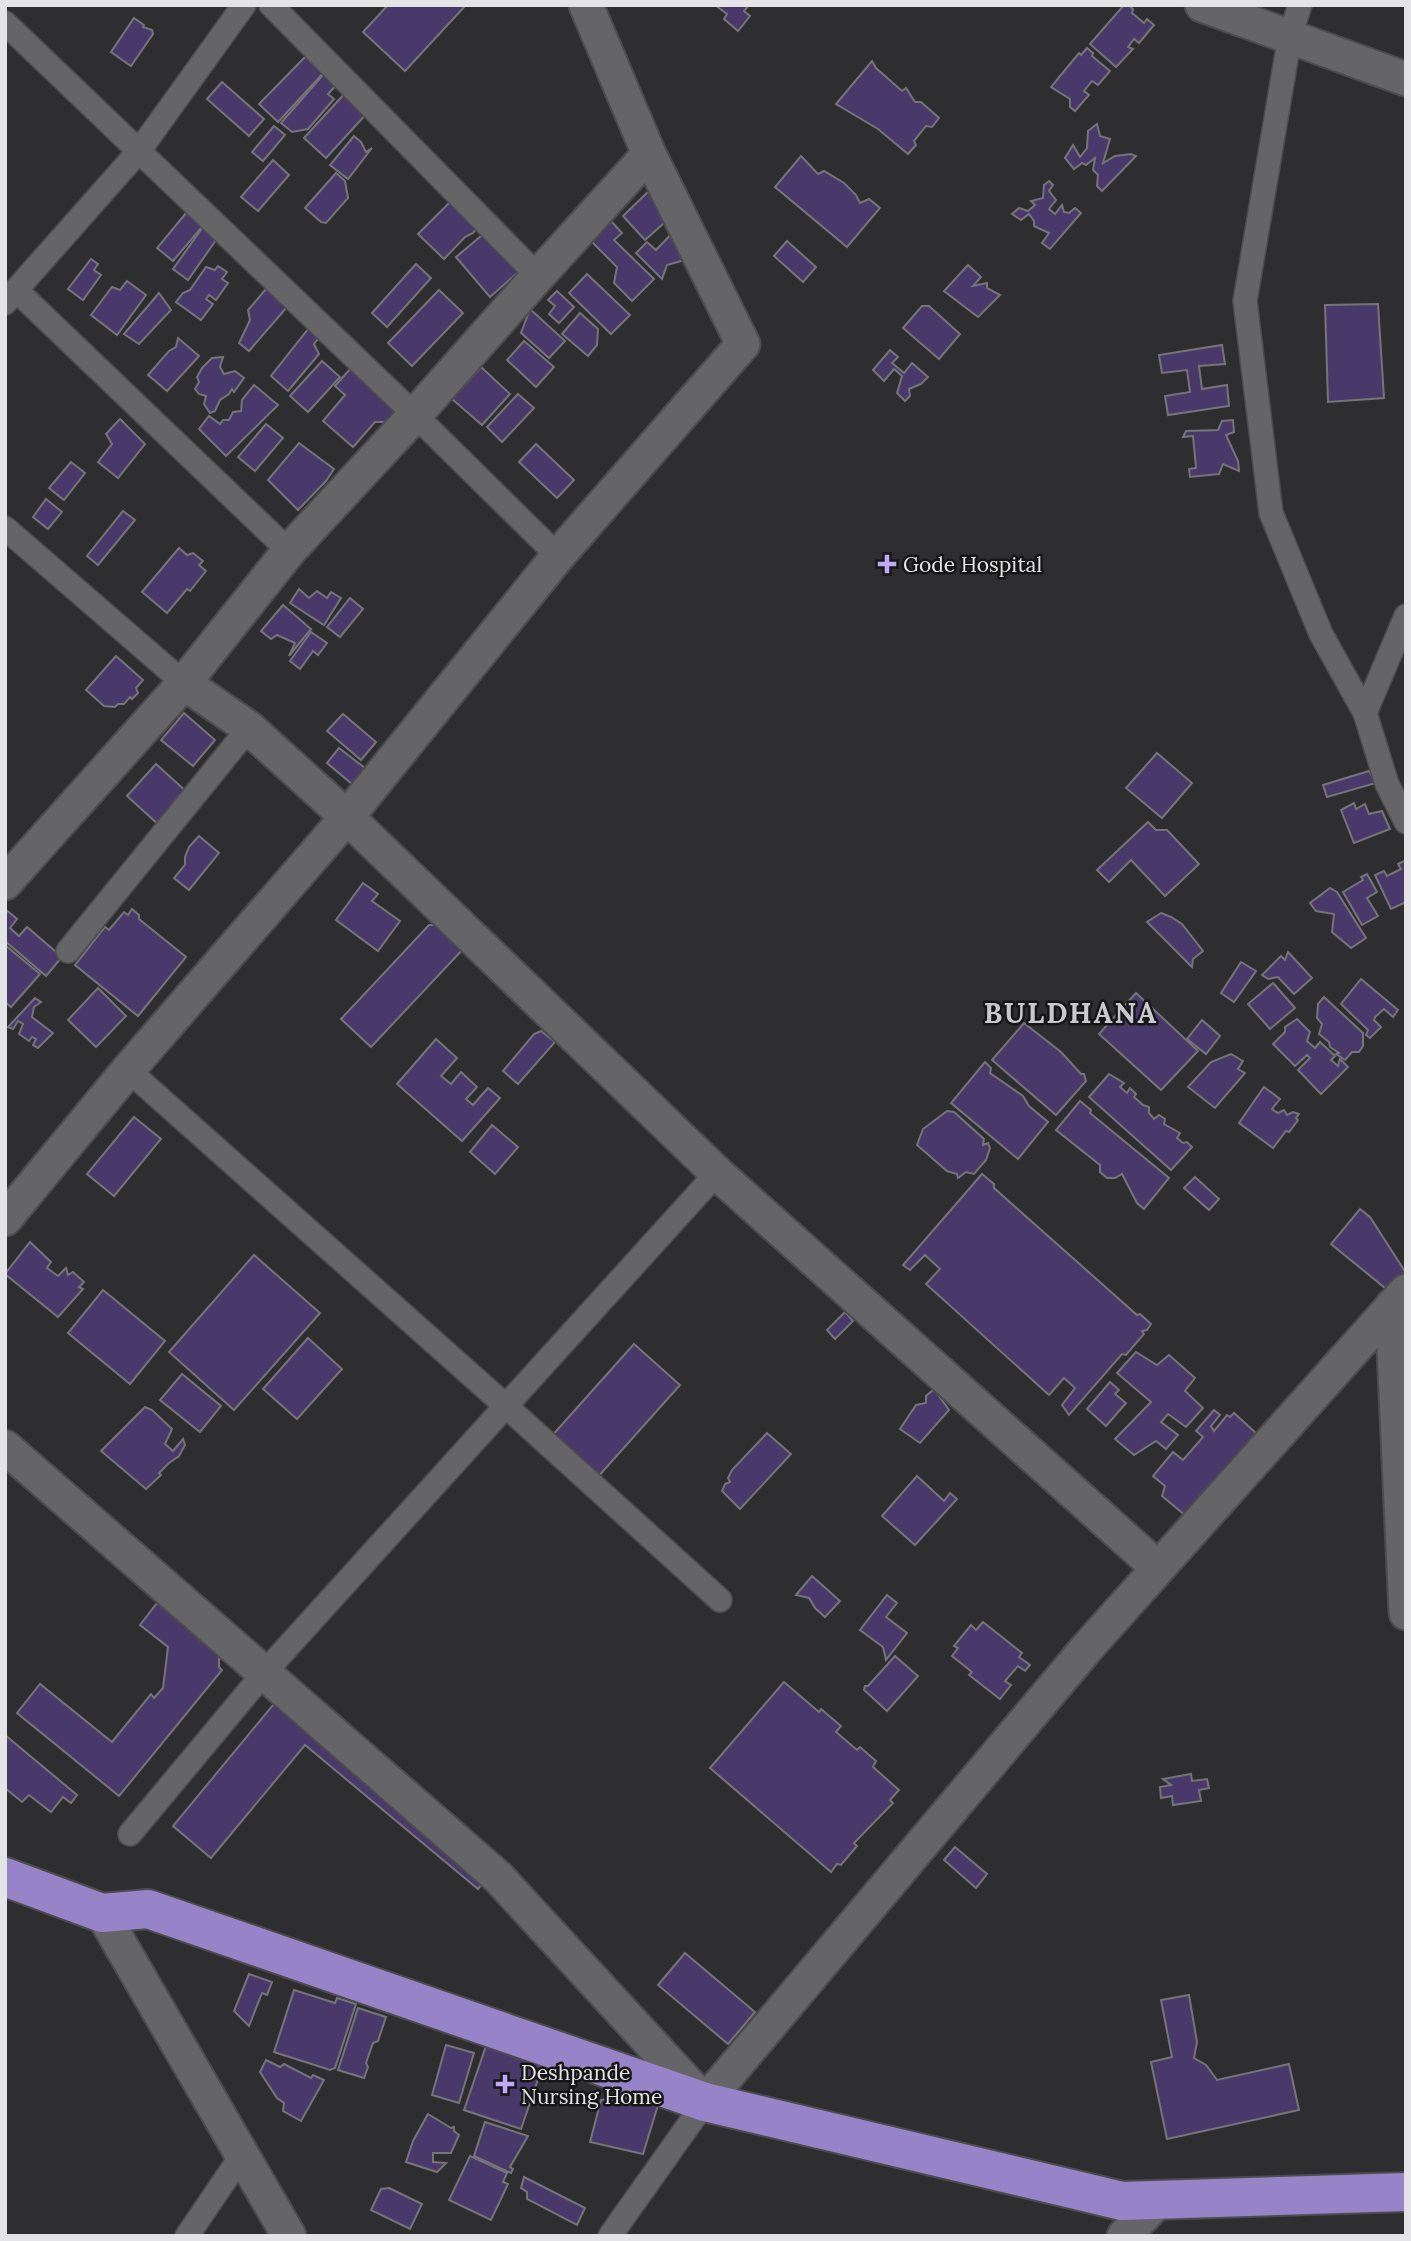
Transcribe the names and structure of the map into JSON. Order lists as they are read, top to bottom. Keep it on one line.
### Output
{"districts":["BULDHANA"],"places":{"health":["Gode Hospital","Deshpande Nursing Home"]}}
